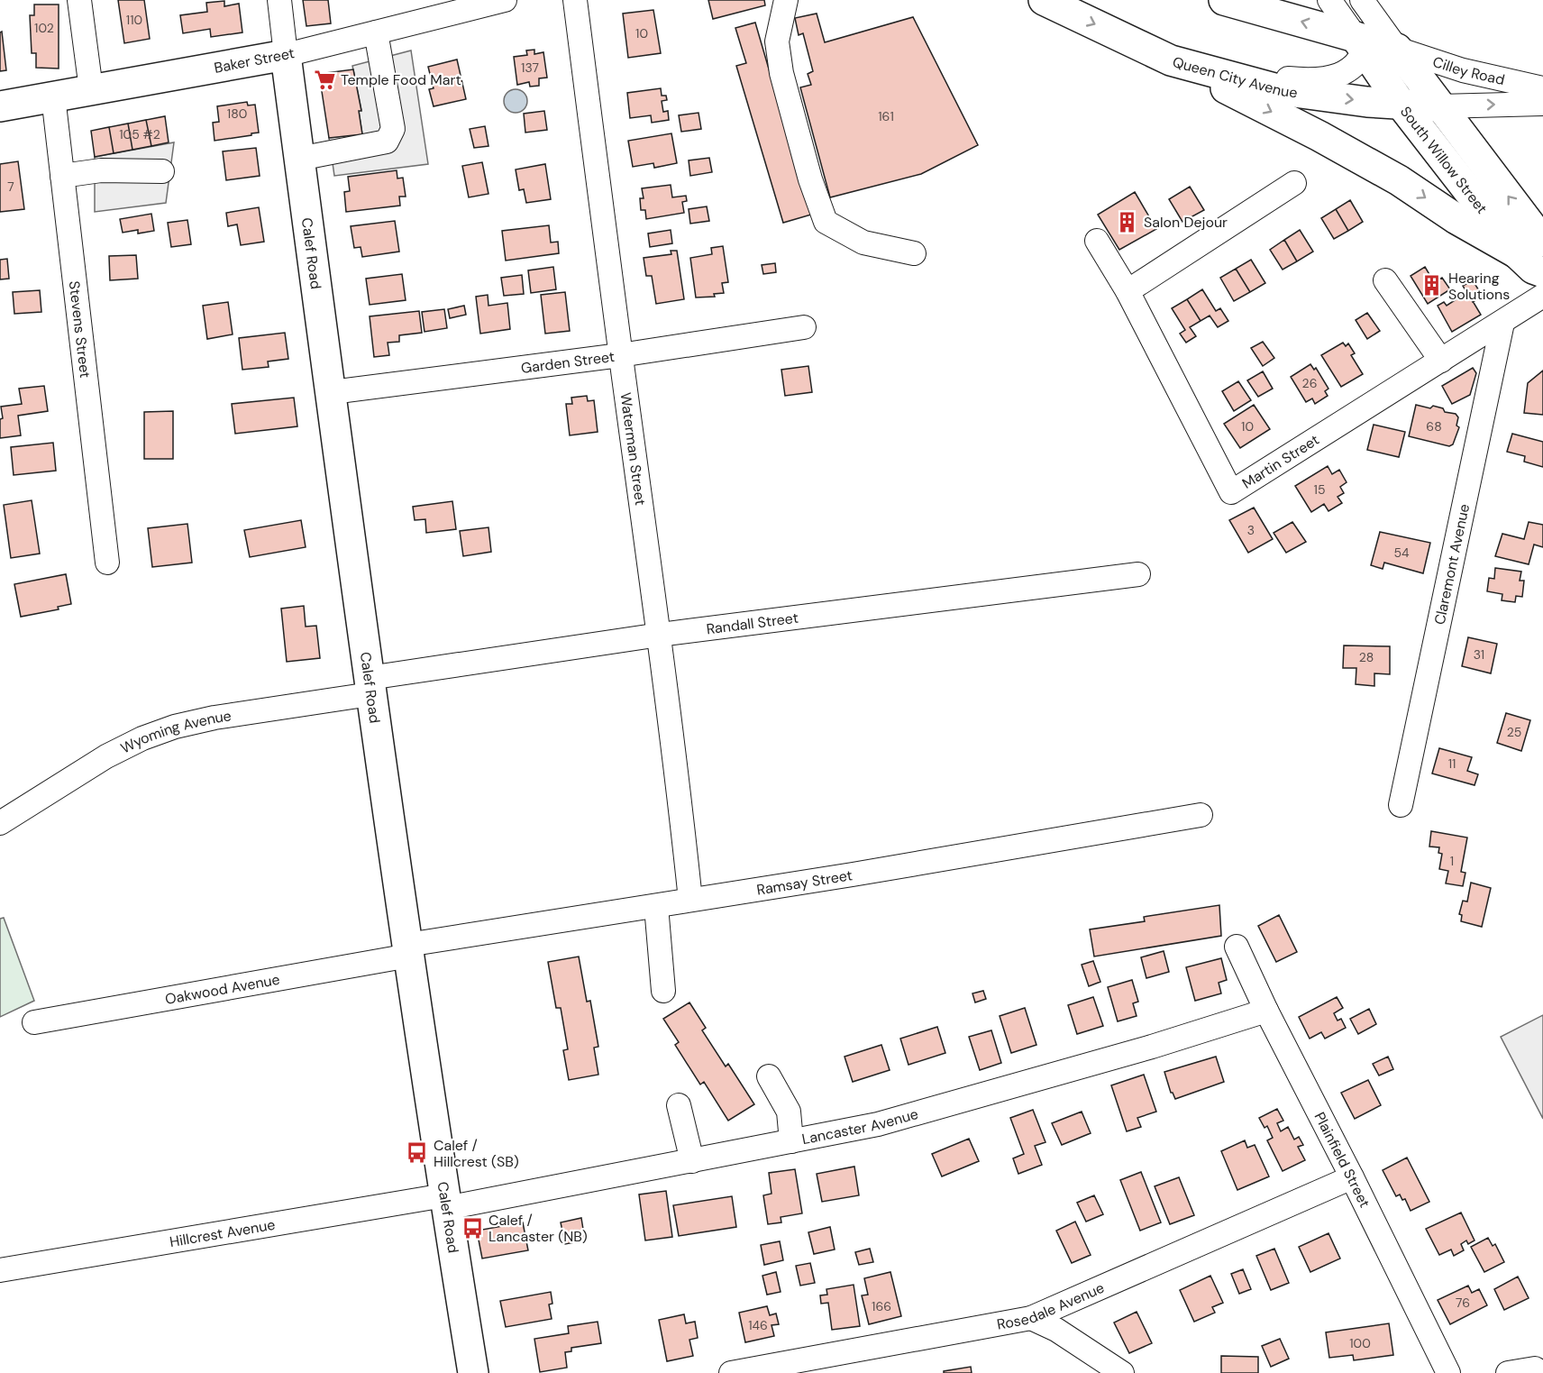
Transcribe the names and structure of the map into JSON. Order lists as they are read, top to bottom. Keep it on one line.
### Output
{"streets":{"main road":["Baker Street","Queen City Avenue","South Willow Street","Calef Road"],"street":["Cilley Road","Stevens Street","Garden Street","Waterman Street","Martin Street","Claremont Avenue","Randall Street","Wyoming Avenue","Ramsay Street","Oakwood Avenue","Lancaster Avenue","Plainfield Street","Hillcrest Avenue","Rosedale Avenue"]},"crossings":[["Baker Street","Calef Road"],["Baker Street","Stevens Street"],["Cilley Road","Queen City Avenue"],["Cilley Road","South Willow Street"],["Queen City Avenue","South Willow Street"],["Calef Road","Garden Street"],["Calef Road","Randall Street"],["Calef Road","Wyoming Avenue"],["Calef Road","Ramsay Street"],["Calef Road","Oakwood Avenue"],["Calef Road","Lancaster Avenue"],["Calef Road","Hillcrest Avenue"],["Garden Street","Waterman Street"],["Waterman Street","Randall Street"],["Waterman Street","Ramsay Street"],["Martin Street","Claremont Avenue"],["Randall Street","Wyoming Avenue"],["Ramsay Street","Oakwood Avenue"],["Lancaster Avenue","Plainfield Street"],["Lancaster Avenue","Hillcrest Avenue"],["Plainfield Street","Rosedale Avenue"]],"places":{"supermarket":["Temple Food Mart"],"building":["Salon Dejour","Hearing Solutions"],"bus stop":["Calef / Hillcrest (SB)","Calef / Lancaster (NB)"]},"house_numbers":["110","102","10","137","180","161","105 #2","7","26","10","68","15","3","54","31","28","25","11","1","76","166","146","100"]}
